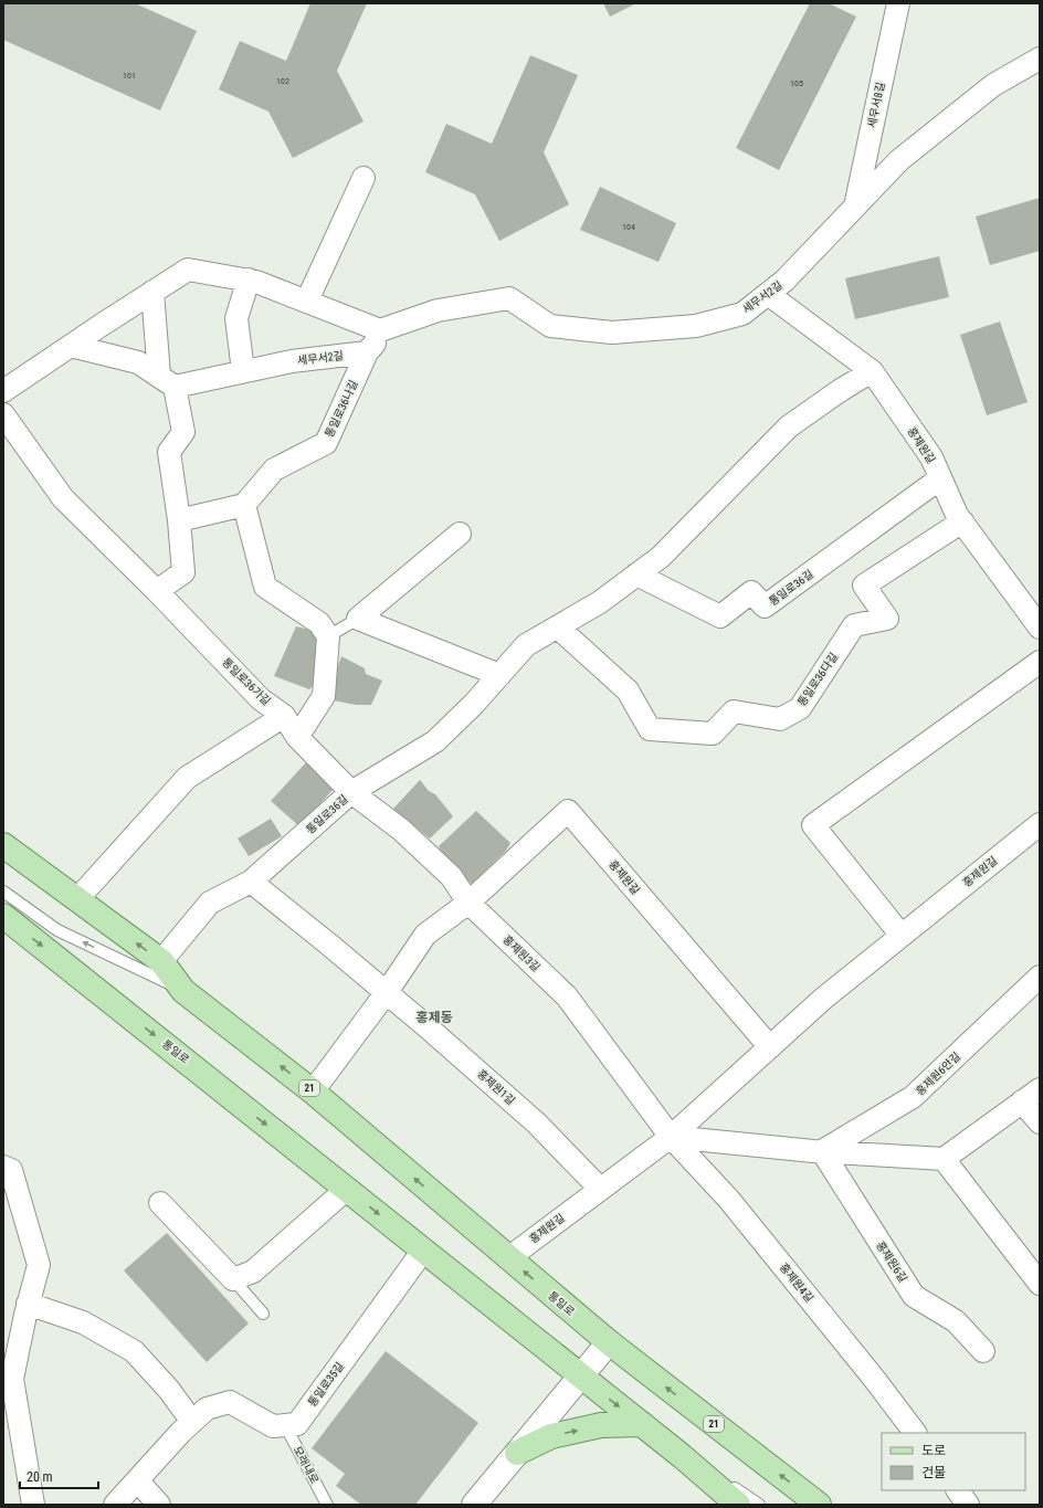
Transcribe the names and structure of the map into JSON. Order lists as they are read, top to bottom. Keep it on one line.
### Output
{"streets":{"main road":["통일로","21"],"street":["세무서8길","세무서2길","통일로36나길","홍제원길","통일로36길","통일로36다길","통일로36가길","홍제원3길","홍제원6안길","홍제원1길","홍제원6길","홍제원4길","통일로35길"],"lane":["모래내로"]},"crossings":[["세무서8길","세무서2길"],["세무서2길","통일로36나길"],["세무서2길","홍제원길"],["홍제원길","통일로36길"],["홍제원길","통일로36다길"],["홍제원길","홍제원3길"],["홍제원길","통일로"],["홍제원길","홍제원1길"],["홍제원길","홍제원4길"],["통일로36길","통일로36다길"],["통일로36길","통일로36가길"],["통일로36길","홍제원3길"],["통일로36길","통일로"],["통일로36길","홍제원1길"],["통일로36가길","홍제원3길"],["홍제원3길","홍제원4길"],["통일로","통일로35길"],["홍제원6안길","홍제원6길"],["통일로35길","모래내로"]],"districts":["홍제동"],"house_numbers":["101","102","105","104"],"legend":["도로","건물"],"scale_bar":"20 m"}
